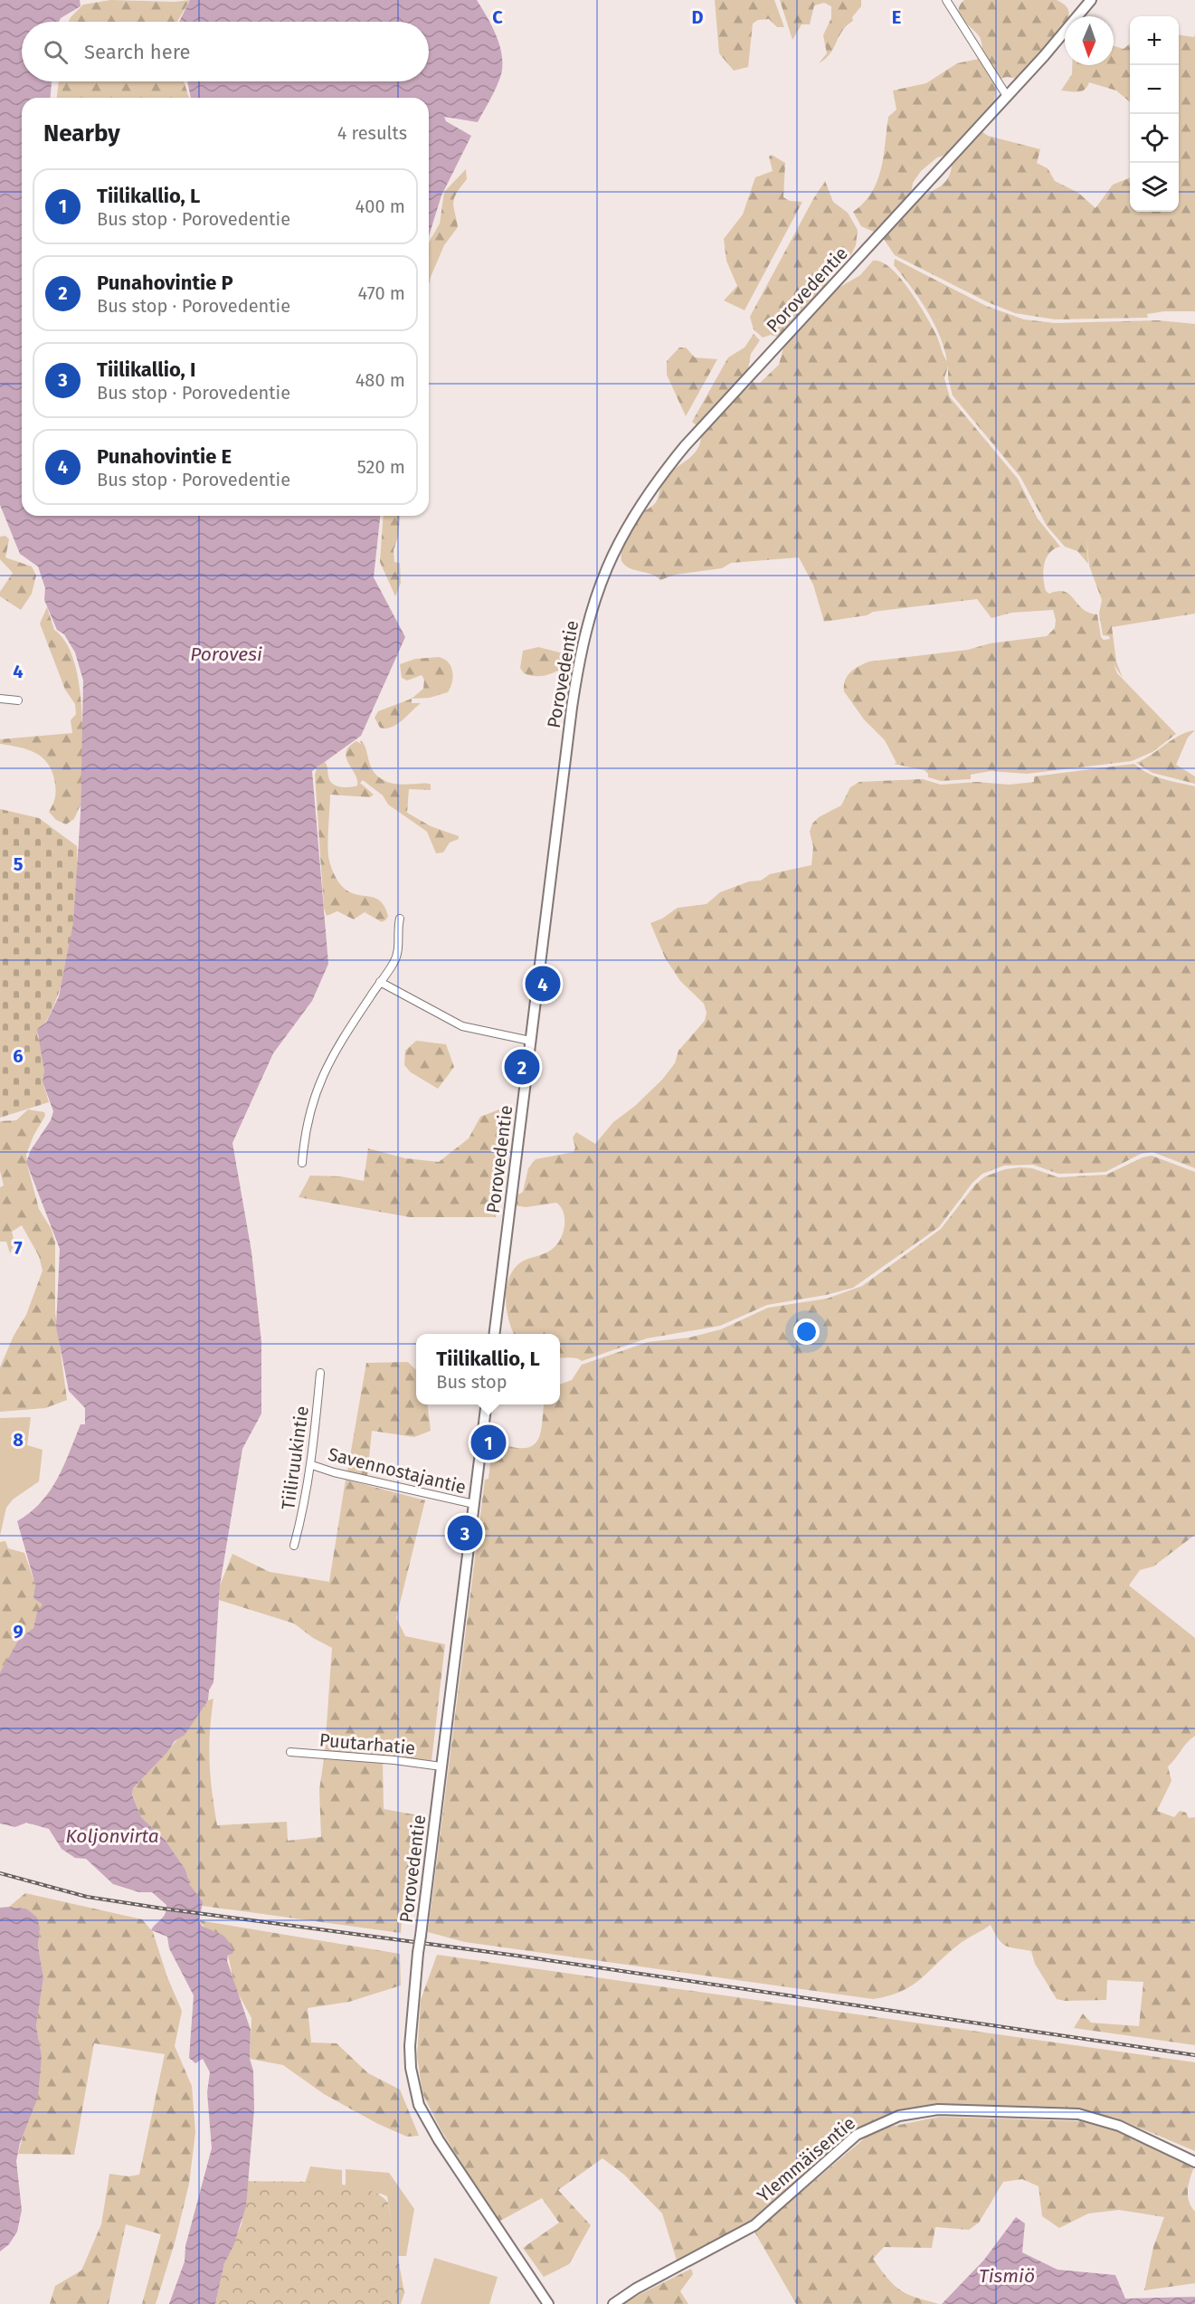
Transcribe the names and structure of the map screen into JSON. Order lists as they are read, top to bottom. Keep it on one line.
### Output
{"streets":{"street":["Porovedentie","Tiiliruukintie","Savennostajantie","Puutarhatie","Ylemmäisentie"]},"crossings":[["Porovedentie","Savennostajantie"],["Porovedentie","Puutarhatie"],["Tiiliruukintie","Savennostajantie"]],"water":["Porovesi","Koljonvirta","Tismiö"],"north":"bottom","page":{"map_buttons":["+","−"],"search":"Search here","heading":["Nearby","4 results"],"list":[{"mark":"1","name":"Tiilikallio, L","note":"Bus stop · Porovedentie","value":"400 m"},{"mark":"2","name":"Punahovintie P","note":"Bus stop · Porovedentie","value":"470 m"},{"mark":"3","name":"Tiilikallio, I","note":"Bus stop · Porovedentie","value":"480 m"},{"mark":"4","name":"Punahovintie E","note":"Bus stop · Porovedentie","value":"520 m"}],"pins":["4","2","1","3"],"popup":["Tiilikallio, L","Bus stop"]},"grid":{"columns":["C","D","E"],"rows":["4","5","6","7","8","9"]}}
